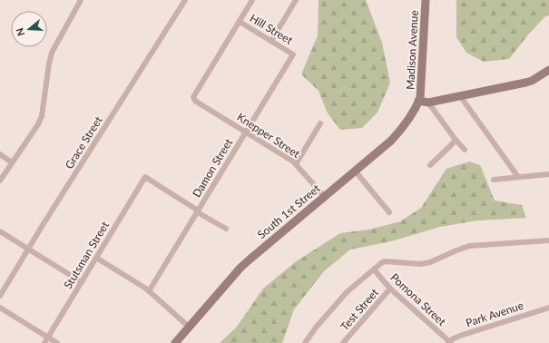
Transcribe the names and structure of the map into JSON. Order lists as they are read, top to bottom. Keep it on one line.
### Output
{"streets":{"main road":["Madison Avenue","South 1st Street"],"street":["Hill Street","Knepper Street","Grace Street","Damon Street","Stutsman Street","Pomona Street","Test Street","Park Avenue"]},"crossings":[["Hill Street","Knepper Street"],["Hill Street","Damon Street"],["Madison Avenue","South 1st Street"],["Knepper Street","Damon Street"],["Knepper Street","South 1st Street"],["Damon Street","Stutsman Street"],["Pomona Street","Test Street"],["Pomona Street","Park Avenue"]],"north":"left"}
